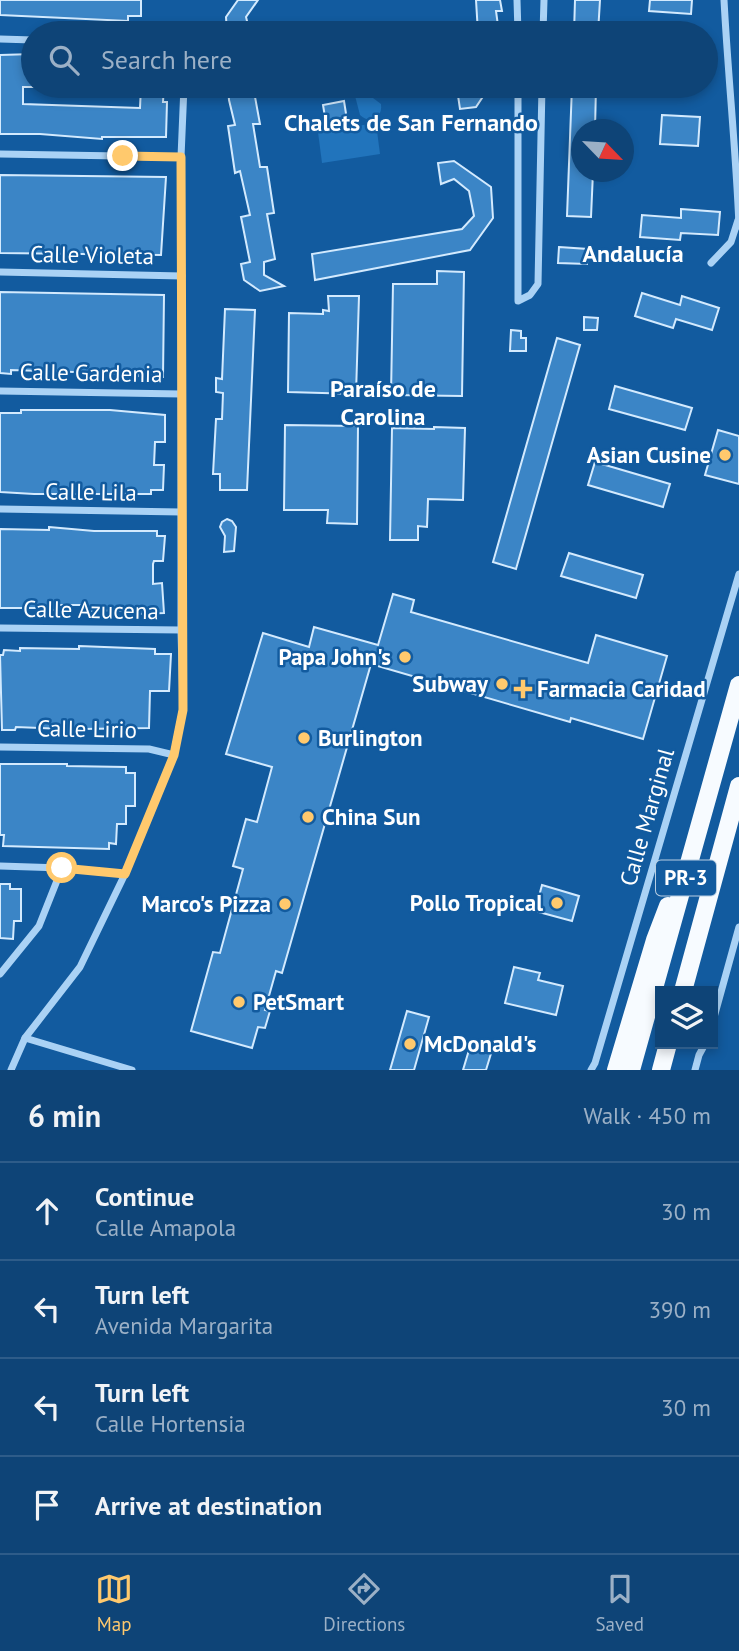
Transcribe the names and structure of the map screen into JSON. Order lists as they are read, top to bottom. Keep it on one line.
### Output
{"streets":{"main road":["PR-3"],"street":["Calle Violeta","Calle Gardenia","Calle Lila","Calle Azucena","Calle Lirio","Calle Marginal"]},"districts":["Chalets de San Fernando","Andalucía","Paraíso de Carolina"],"places":{"other":["Asian Cusine","Papa John's","Subway","Burlington","China Sun","Pollo Tropical","Marco's Pizza","PetSmart","McDonald's"],"health":["Farmacia Caridad"]},"north":"bottom right","page":{"search":"Search here","heading":["6 min","Walk · 450 m"],"list":[["Continue","Calle Amapola","30 m"],["Turn left","Avenida Margarita","390 m"],["Turn left","Calle Hortensia","30 m"],"Arrive at destination"],"nav":["Map","Directions","Saved"]}}
